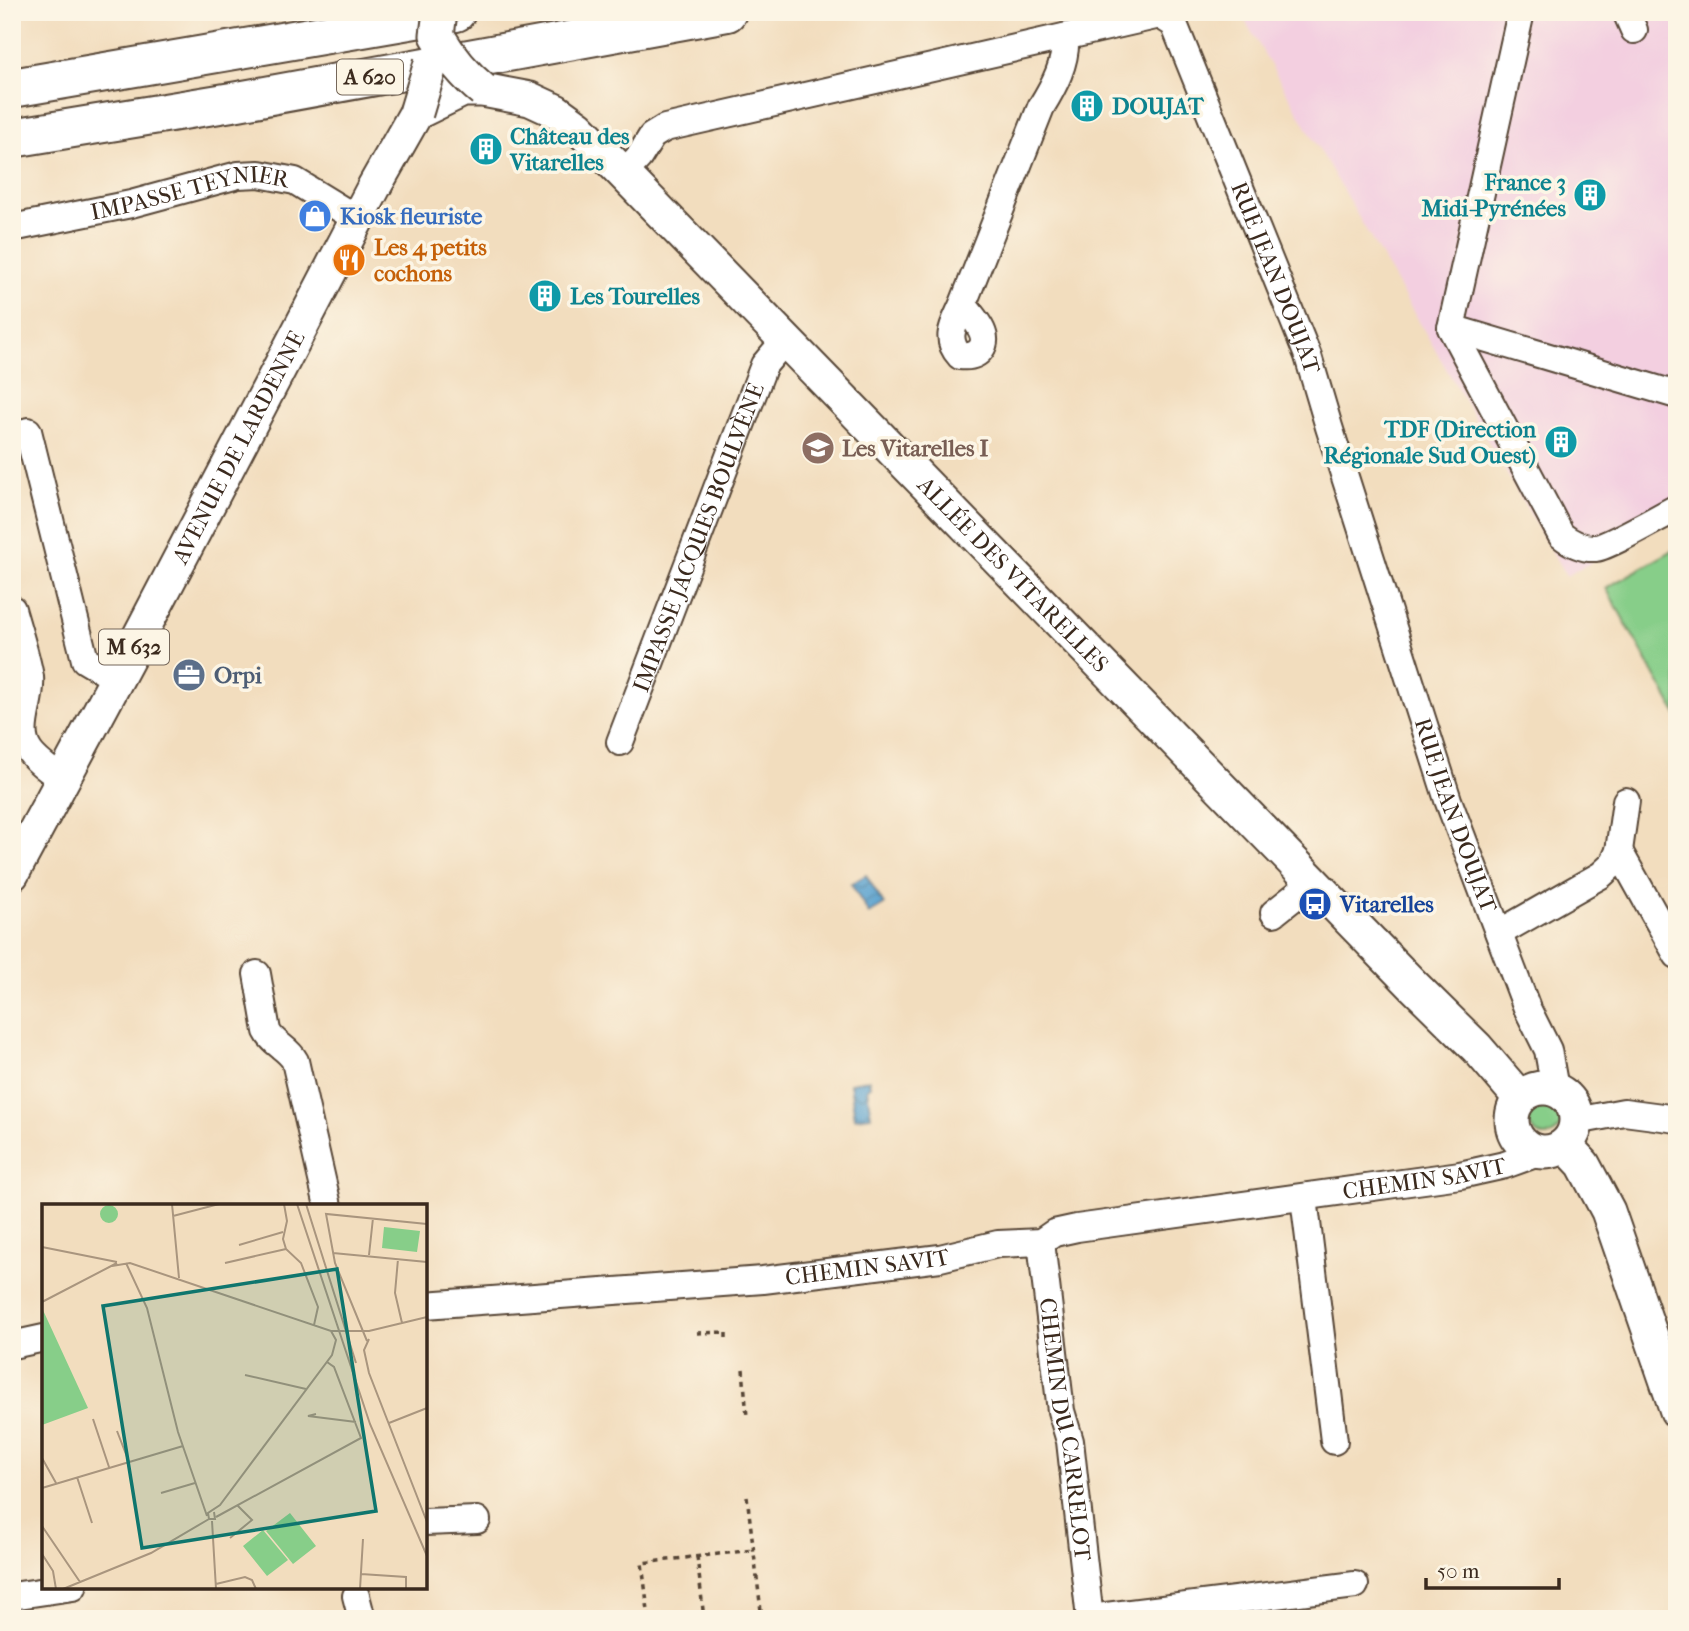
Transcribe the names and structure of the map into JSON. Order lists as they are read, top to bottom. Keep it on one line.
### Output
{"streets":{"highway":["A 620"],"main road":["AVENUE DE LARDENNE","ALLÉE DES VITARELLES","M 632"],"street":["IMPASSE TEYNIER","RUE JEAN DOUJAT","IMPASSE JACQUES BOULVÈNE","CHEMIN SAVIT","CHEMIN DU CARRELOT"]},"crossings":[["A 620","AVENUE DE LARDENNE"],["IMPASSE TEYNIER","AVENUE DE LARDENNE"],["RUE JEAN DOUJAT","ALLÉE DES VITARELLES"],["RUE JEAN DOUJAT","CHEMIN SAVIT"],["IMPASSE JACQUES BOULVÈNE","ALLÉE DES VITARELLES"],["ALLÉE DES VITARELLES","CHEMIN SAVIT"],["CHEMIN SAVIT","CHEMIN DU CARRELOT"]],"places":{"building":["DOUJAT","Château des Vitarelles","France 3 Midi-Pyrénées","Les Tourelles","TDF (Direction Régionale Sud Ouest)"],"shop":["Kiosk fleuriste"],"restaurant":["Les 4 petits cochons"],"school or university":["Les Vitarelles I"],"office":["Orpi"],"bus stop":["Vitarelles"]},"scale_bar":"50 m"}
